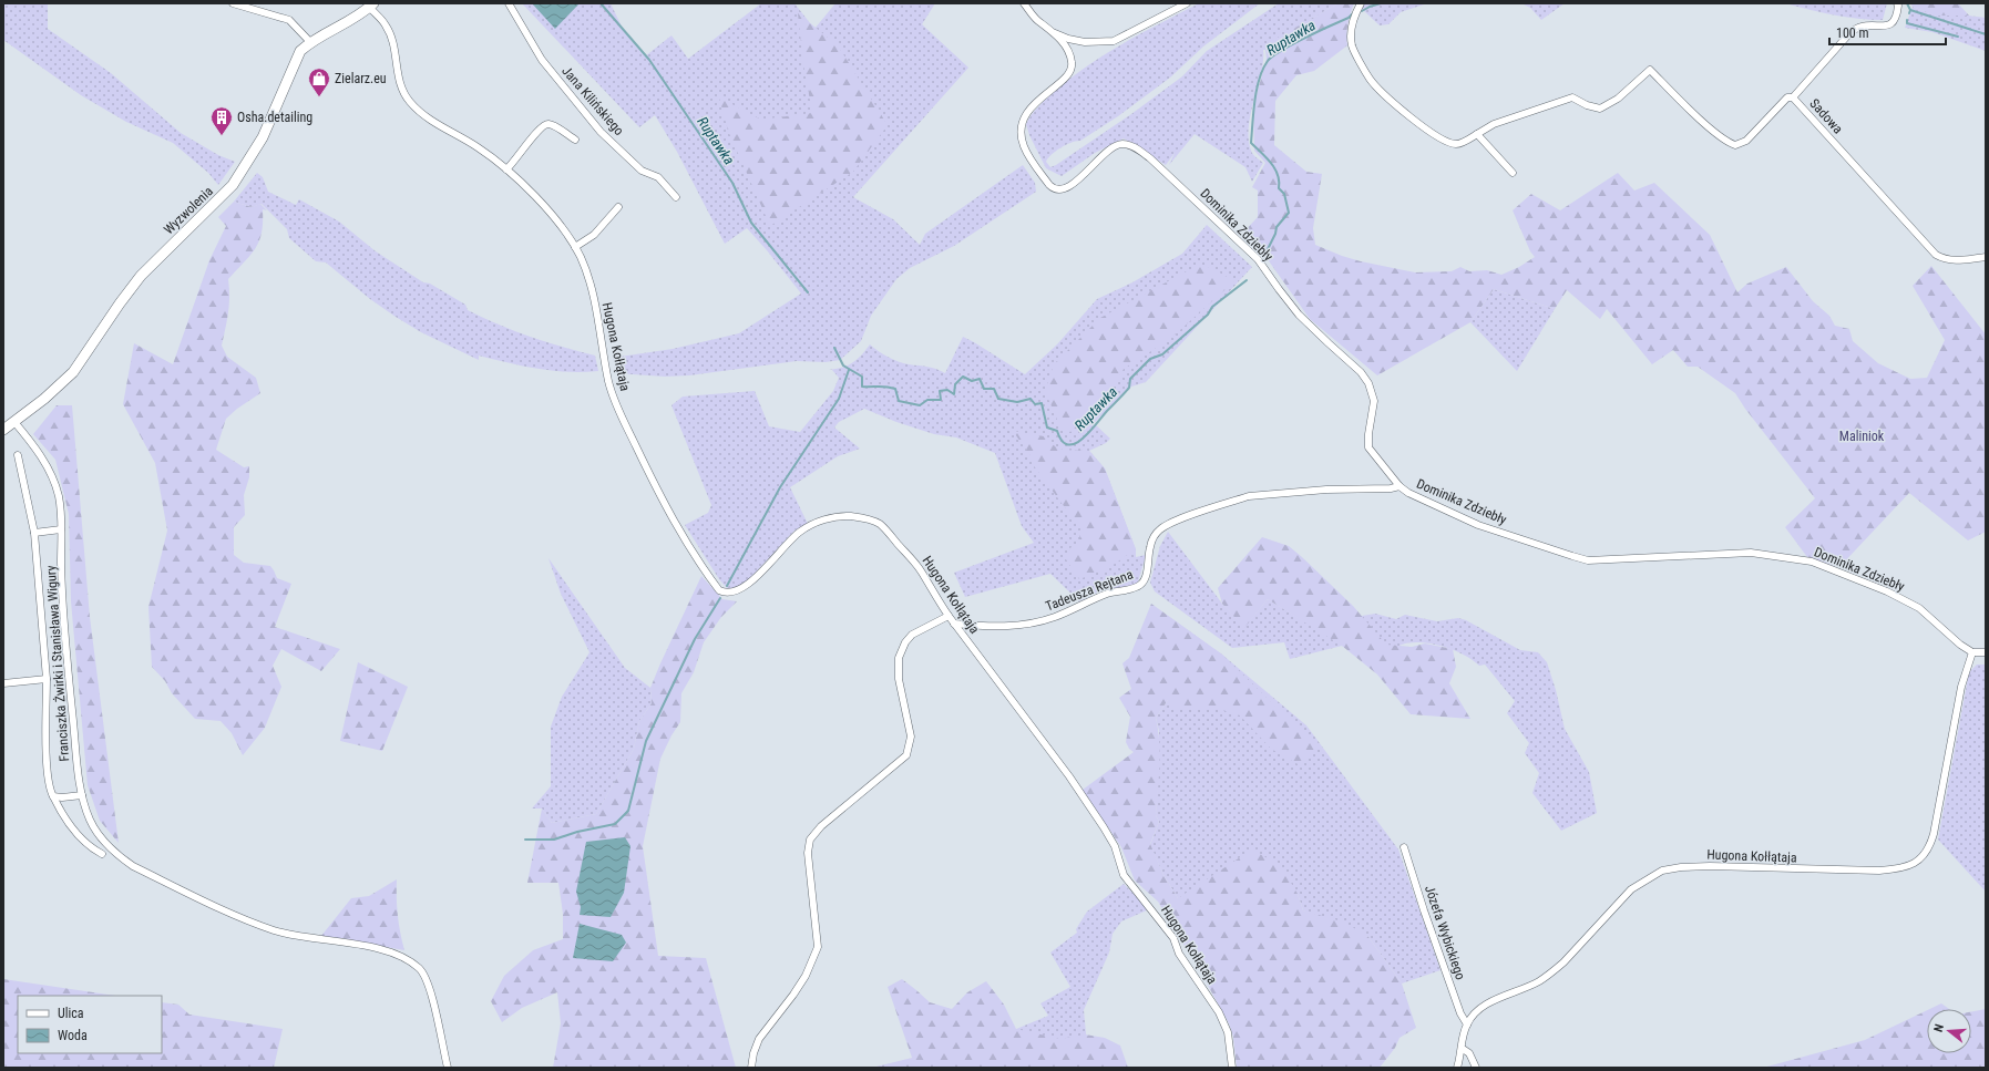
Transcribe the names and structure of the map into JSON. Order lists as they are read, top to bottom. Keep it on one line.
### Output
{"streets":{"street":["Jana Kilińskiego","Sadowa","Wyzwolenia","Dominika Zdziebły","Hugona Kołłątaja","Tadeusza Rejtana","Franciszka Żwirki i Stanisława Wigury","Józefa Wybickiego"]},"crossings":[["Wyzwolenia","Hugona Kołłątaja"],["Wyzwolenia","Franciszka Żwirki i Stanisława Wigury"],["Dominika Zdziebły","Hugona Kołłątaja"],["Dominika Zdziebły","Tadeusza Rejtana"],["Hugona Kołłątaja","Tadeusza Rejtana"],["Hugona Kołłątaja","Józefa Wybickiego"]],"water":["Ruptawka"],"parks":["Maliniok"],"places":{"shop":["Zielarz.eu"],"building":["Osha.detailing"]},"legend":["Ulica","Woda"],"scale_bar":"100 m","north":"left"}
